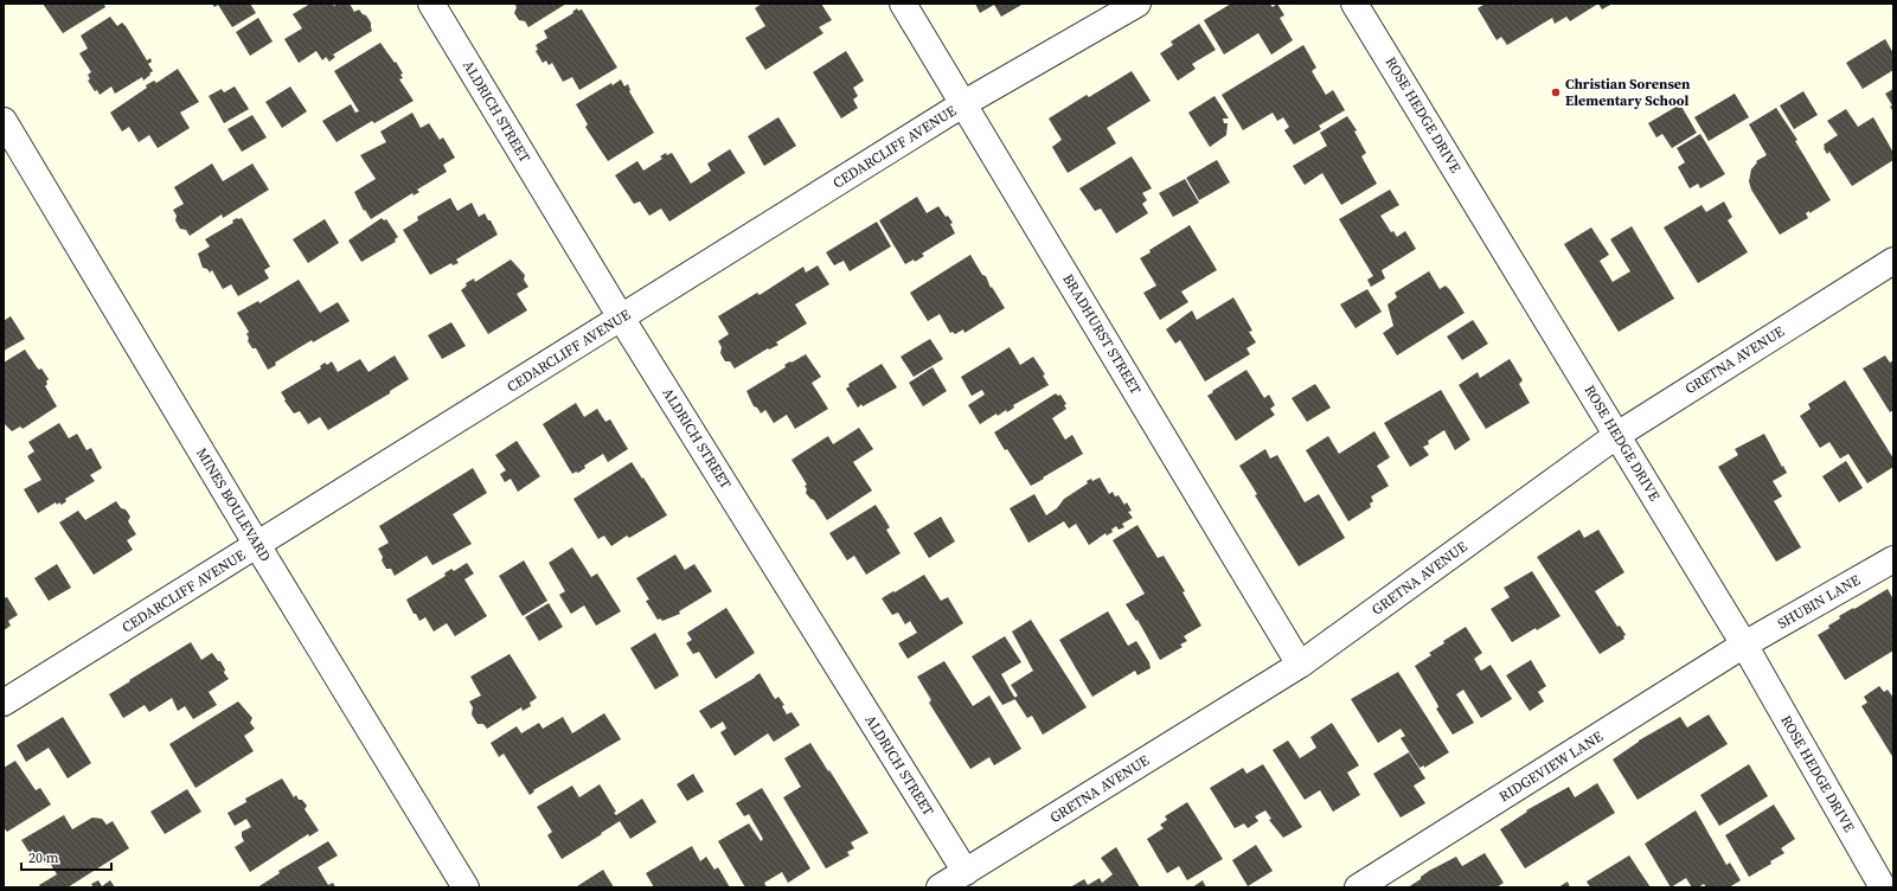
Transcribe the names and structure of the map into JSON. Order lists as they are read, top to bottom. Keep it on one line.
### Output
{"streets":{"street":["ALDRICH STREET","ROSE HEDGE DRIVE","CEDARCLIFF AVENUE","BRADHURST STREET","GRETNA AVENUE","MINES BOULEVARD","SHUBIN LANE","RIDGEVIEW LANE"]},"crossings":[["ALDRICH STREET","CEDARCLIFF AVENUE"],["ALDRICH STREET","GRETNA AVENUE"],["ROSE HEDGE DRIVE","GRETNA AVENUE"],["ROSE HEDGE DRIVE","SHUBIN LANE"],["ROSE HEDGE DRIVE","RIDGEVIEW LANE"],["CEDARCLIFF AVENUE","BRADHURST STREET"],["CEDARCLIFF AVENUE","MINES BOULEVARD"],["BRADHURST STREET","GRETNA AVENUE"],["SHUBIN LANE","RIDGEVIEW LANE"]],"places":["Christian Sorensen Elementary School"],"scale_bar":"20 m"}
